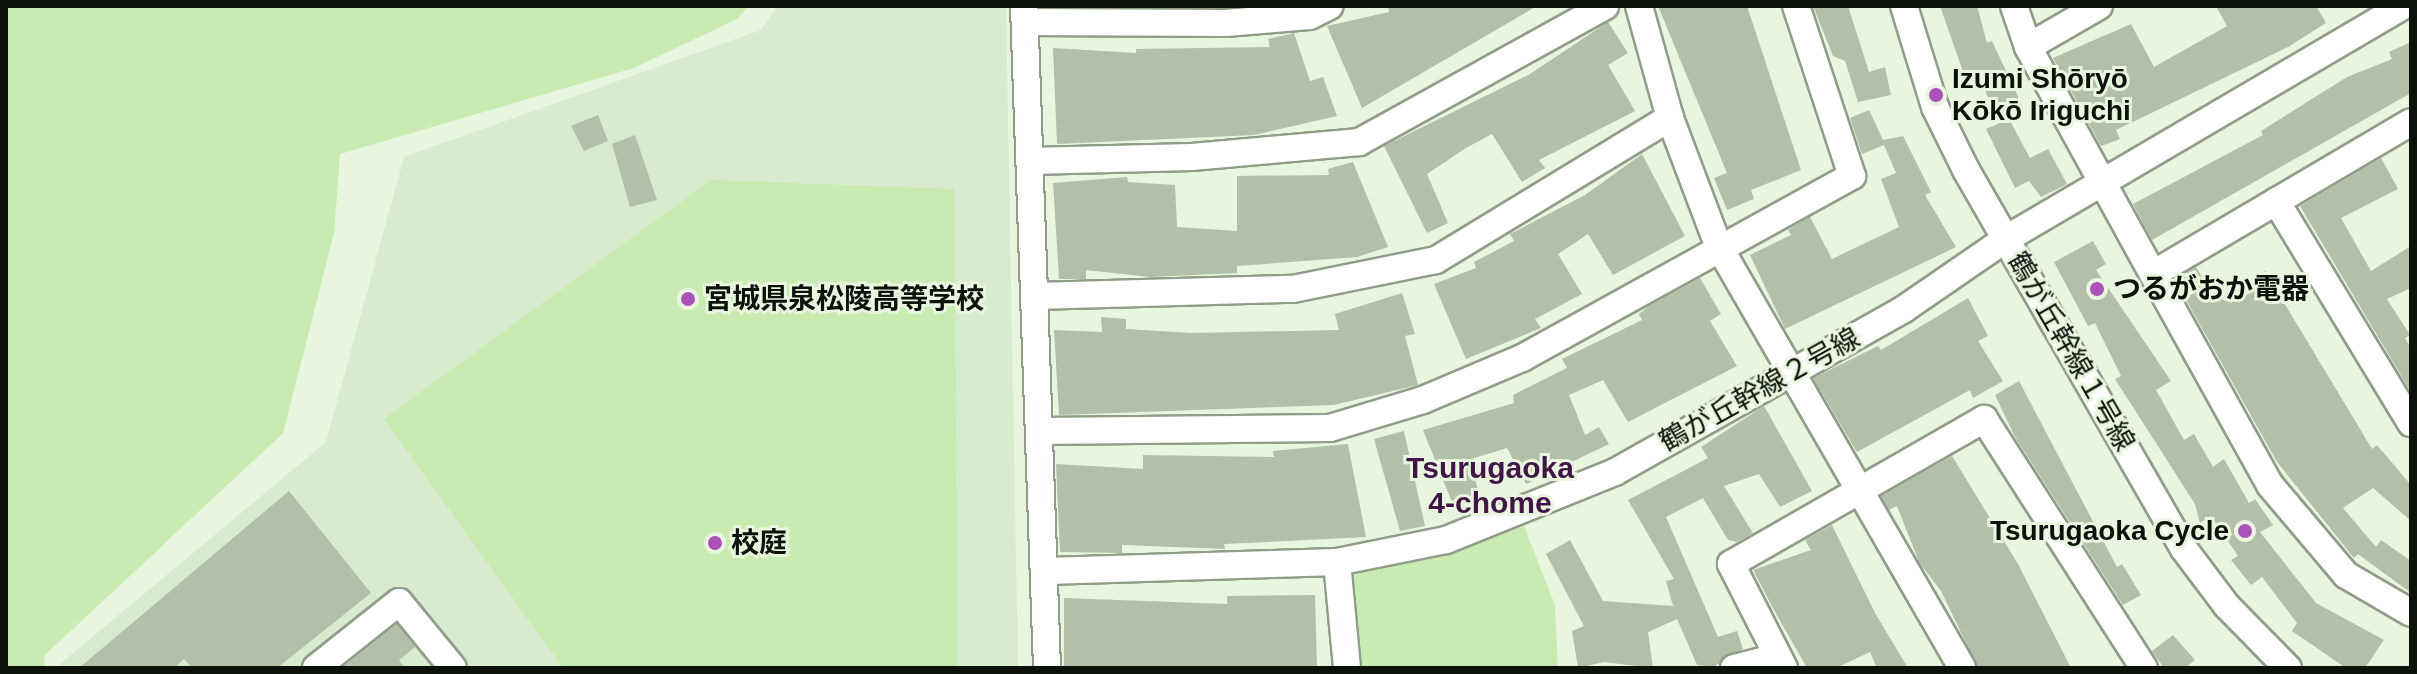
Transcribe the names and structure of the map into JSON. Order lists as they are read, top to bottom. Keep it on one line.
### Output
{"streets":{"street":["鶴が丘幹線１号線","鶴が丘幹線２号線"]},"crossings":[["鶴が丘幹線１号線","鶴が丘幹線２号線"]],"districts":["Tsurugaoka 4-chome"],"places":["Izumi Shōryō Kōkō Iriguchi","つるがおか電器","宮城県泉松陵高等学校","Tsurugaoka Cycle","校庭"]}
